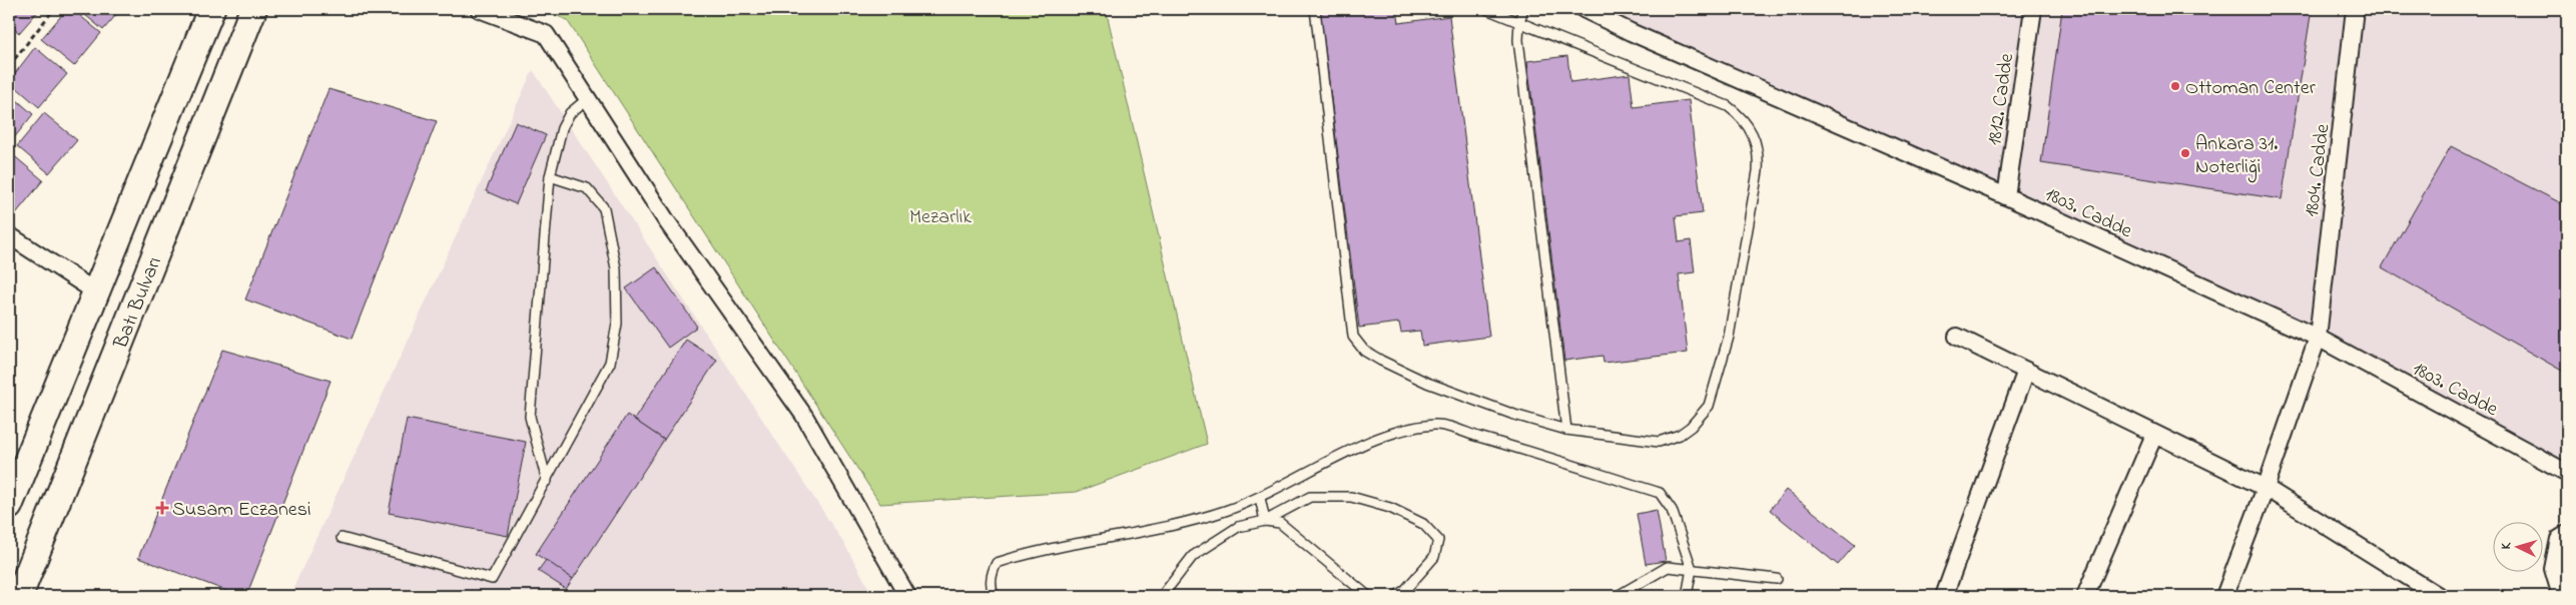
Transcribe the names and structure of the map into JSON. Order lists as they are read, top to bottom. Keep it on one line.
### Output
{"streets":{"main road":["Batı Bulvarı"],"street":["1812. Cadde","1804. Cadde","1803. Cadde"]},"crossings":[["1812. Cadde","1803. Cadde"],["1804. Cadde","1803. Cadde"]],"parks":["Mezarlık"],"places":{"other":["Ottoman Center","Ankara 31. Noterliği"],"health":["Susam Eczanesi"]},"north":"left"}
